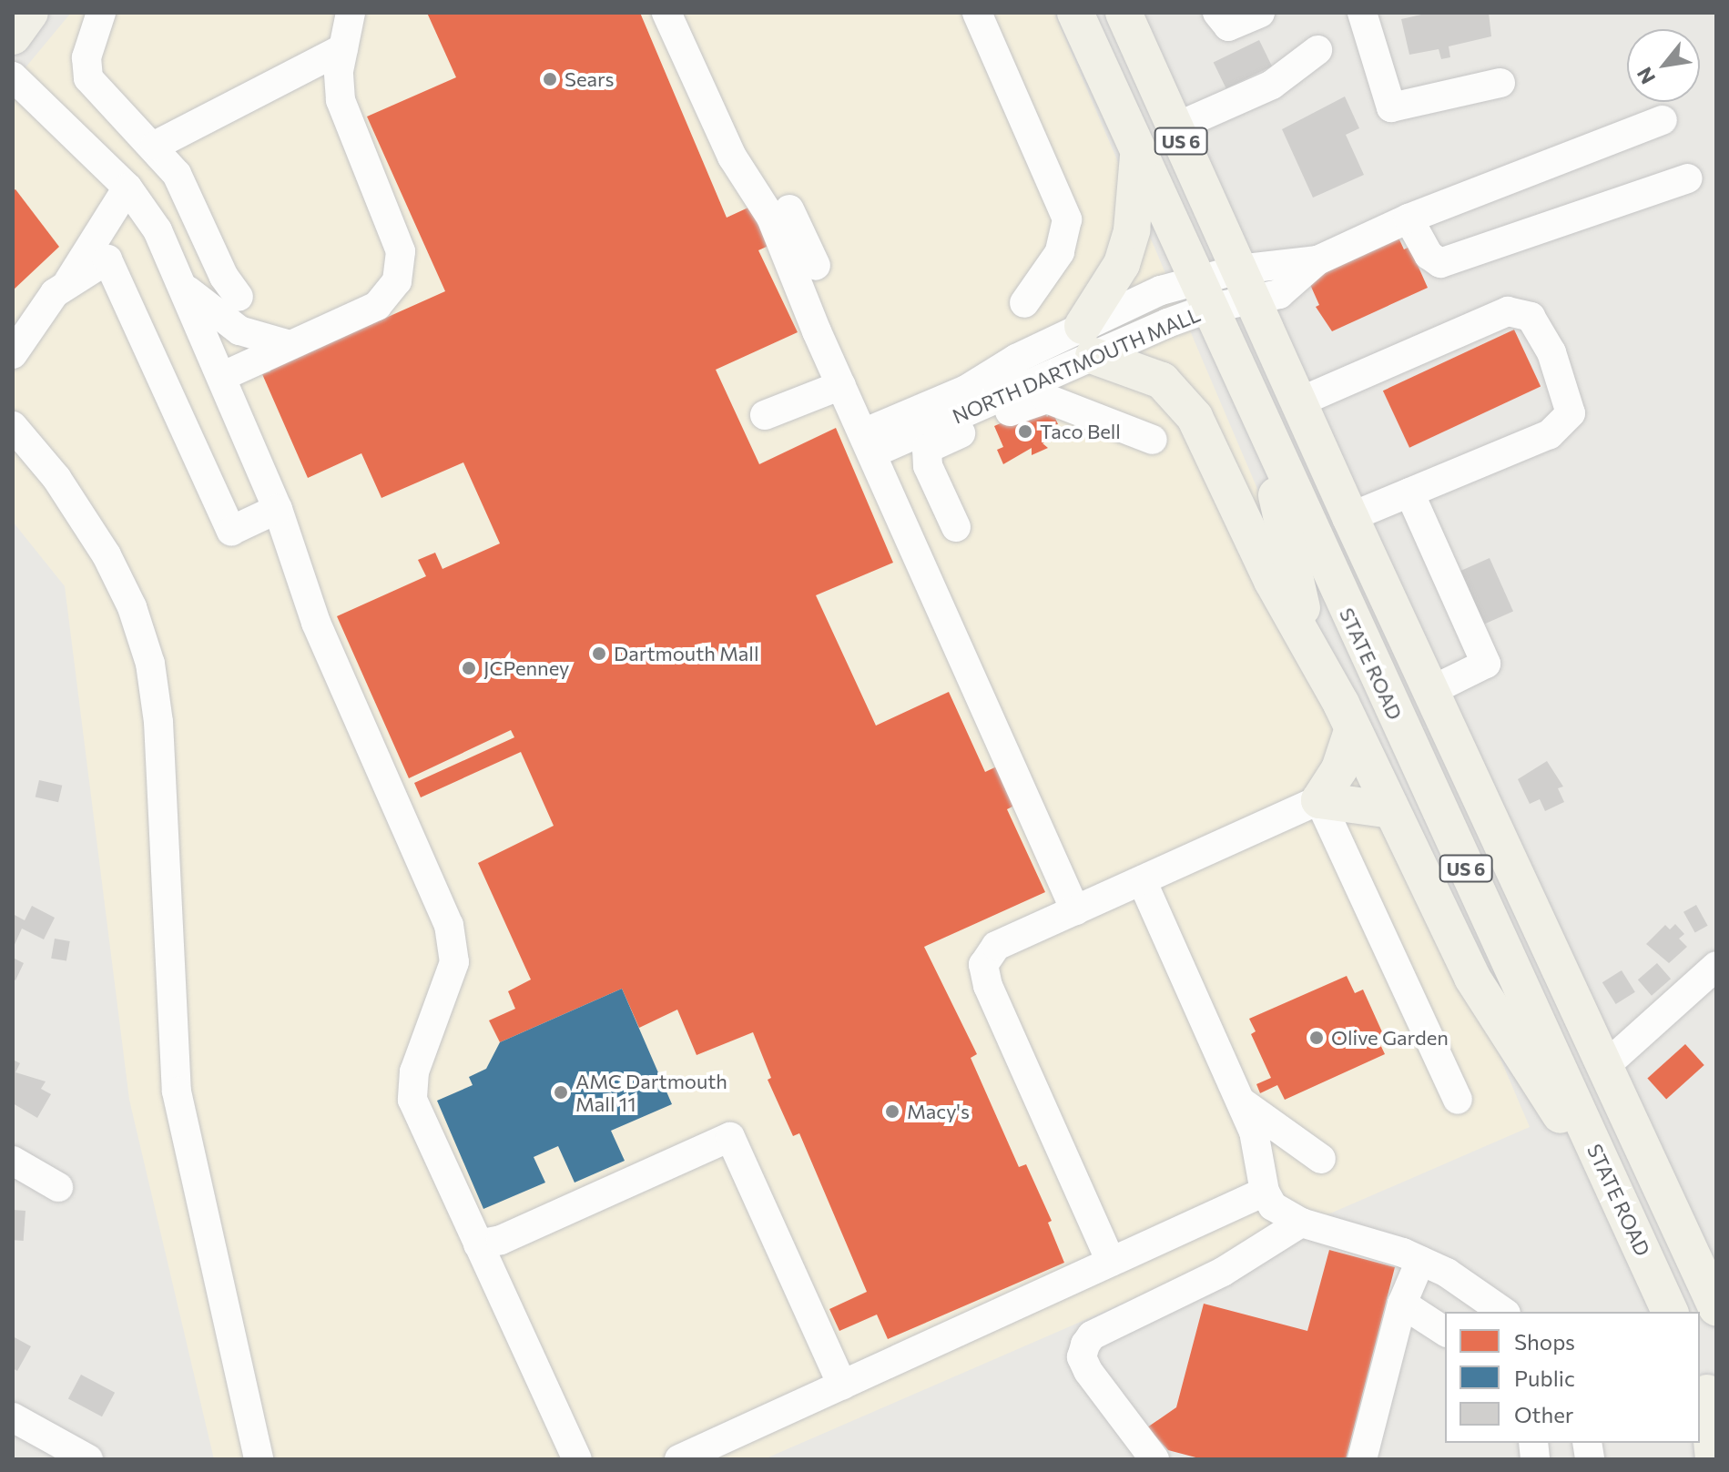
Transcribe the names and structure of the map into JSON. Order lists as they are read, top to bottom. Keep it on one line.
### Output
{"streets":{"main road":["US 6","STATE ROAD"],"street":["NORTH DARTMOUTH MALL"]},"crossings":[["NORTH DARTMOUTH MALL","STATE ROAD"]],"places":["Sears","Taco Bell","Dartmouth Mall","JCPenney","Olive Garden","AMC Dartmouth Mall 11","Macy's"],"legend":["Shops","Public","Other"],"north":"bottom left"}
